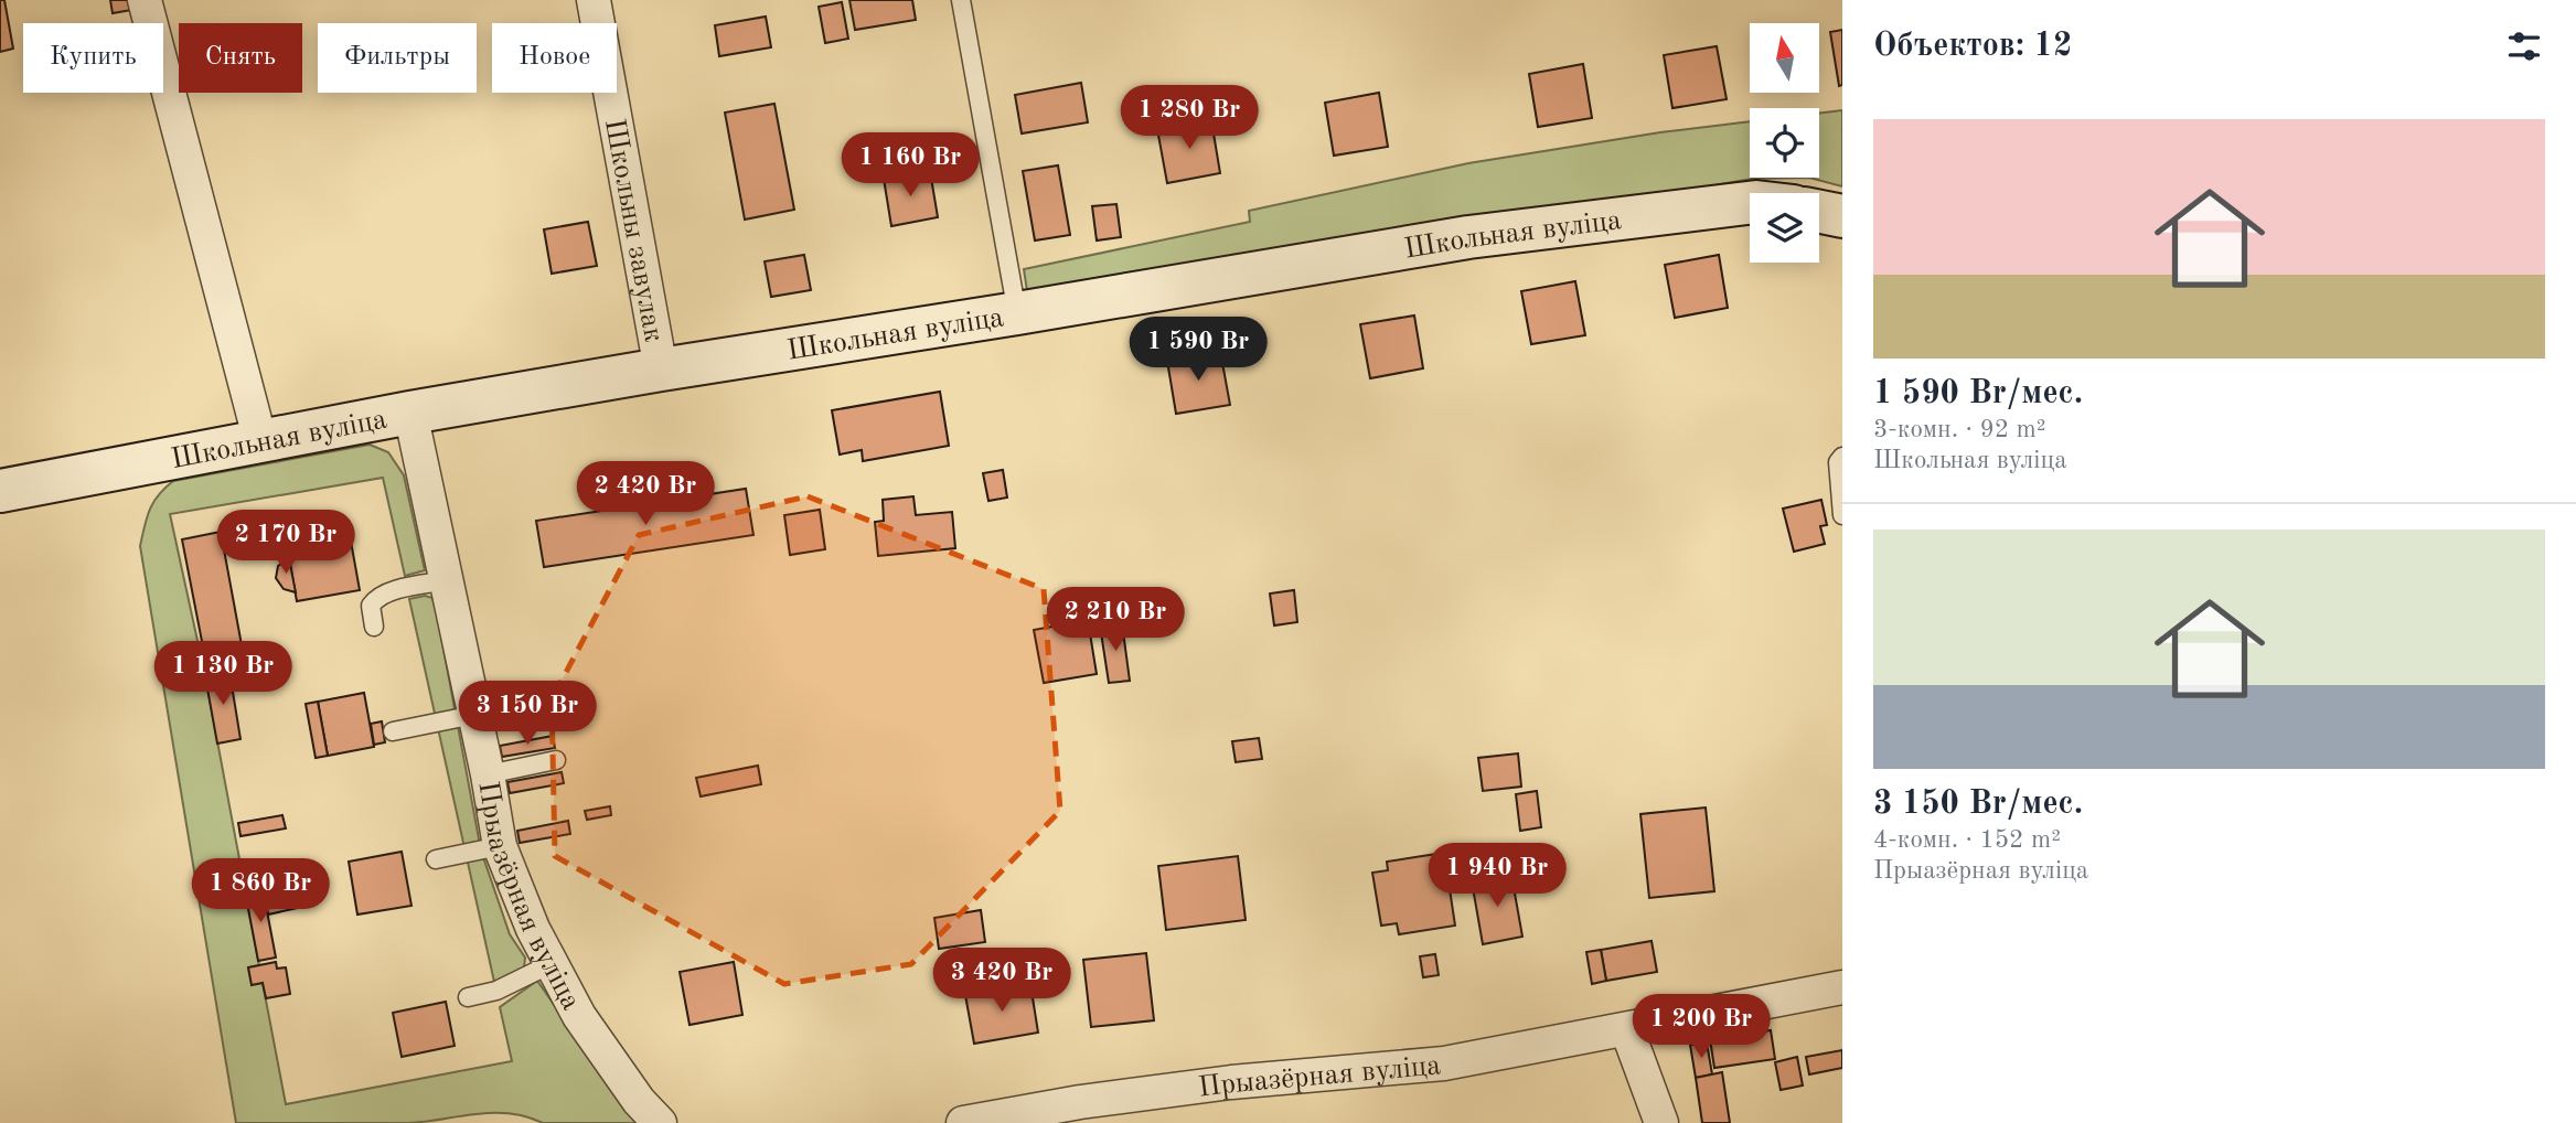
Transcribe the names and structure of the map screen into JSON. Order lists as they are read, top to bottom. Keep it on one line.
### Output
{"streets":{"main road":["Школьная вуліца"],"street":["Школьны завулак","Прыазёрная вуліца"]},"crossings":[["Школьны завулак","Школьная вуліца"],["Школьная вуліца","Прыазёрная вуліца"]],"north":"top","page":{"heading":"Объектов: 12","chip":["Купить","Снять","Фильтры","Новое"],"price":["1 280 Br","1 160 Br","1 590 Br","2 420 Br","2 170 Br","2 210 Br","1 130 Br","3 150 Br","1 940 Br","1 860 Br","3 420 Br","1 200 Br"],"list":[{"name":"1 590 Br/мес.","note":"3-комн. · 92 m² · Школьная вуліца"},{"name":"3 150 Br/мес.","note":"4-комн. · 152 m² · Прыазёрная вуліца"}]}}
